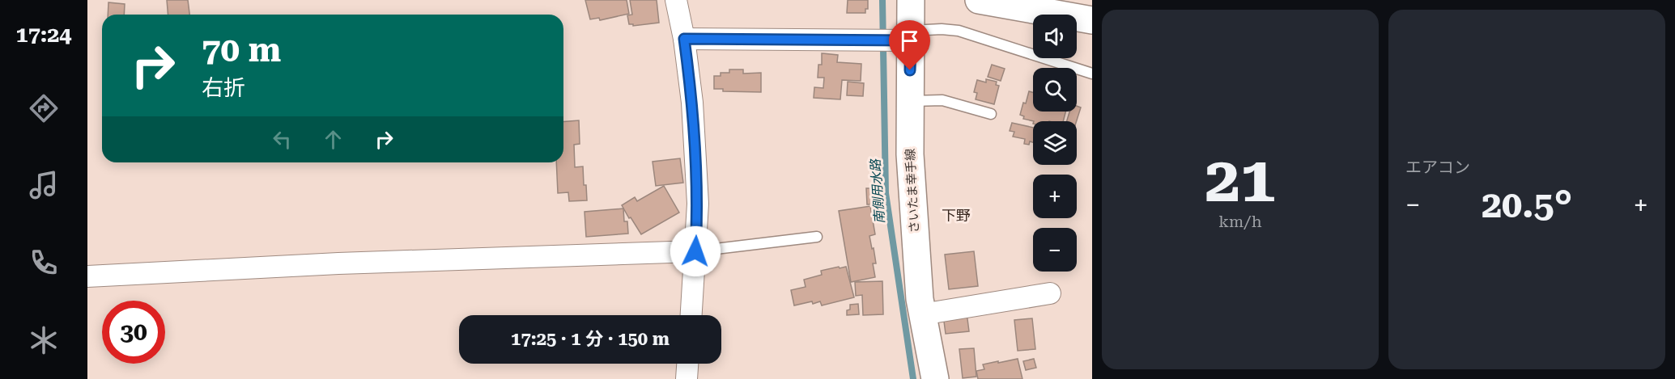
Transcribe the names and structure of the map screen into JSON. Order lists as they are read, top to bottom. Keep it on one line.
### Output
{"streets":{"main road":["さいたま幸手線"]},"districts":["下野"],"water":["南側用水路"],"page":{"tabs":"17:24","tile":[["21","km/h"],"エアコン"],"map_buttons":["+","−"],"turn":["70 m","右折"],"heat":["−","20.5°","+"],"limit":"30","trip":"17:25 · 1 分 · 150 m"}}
